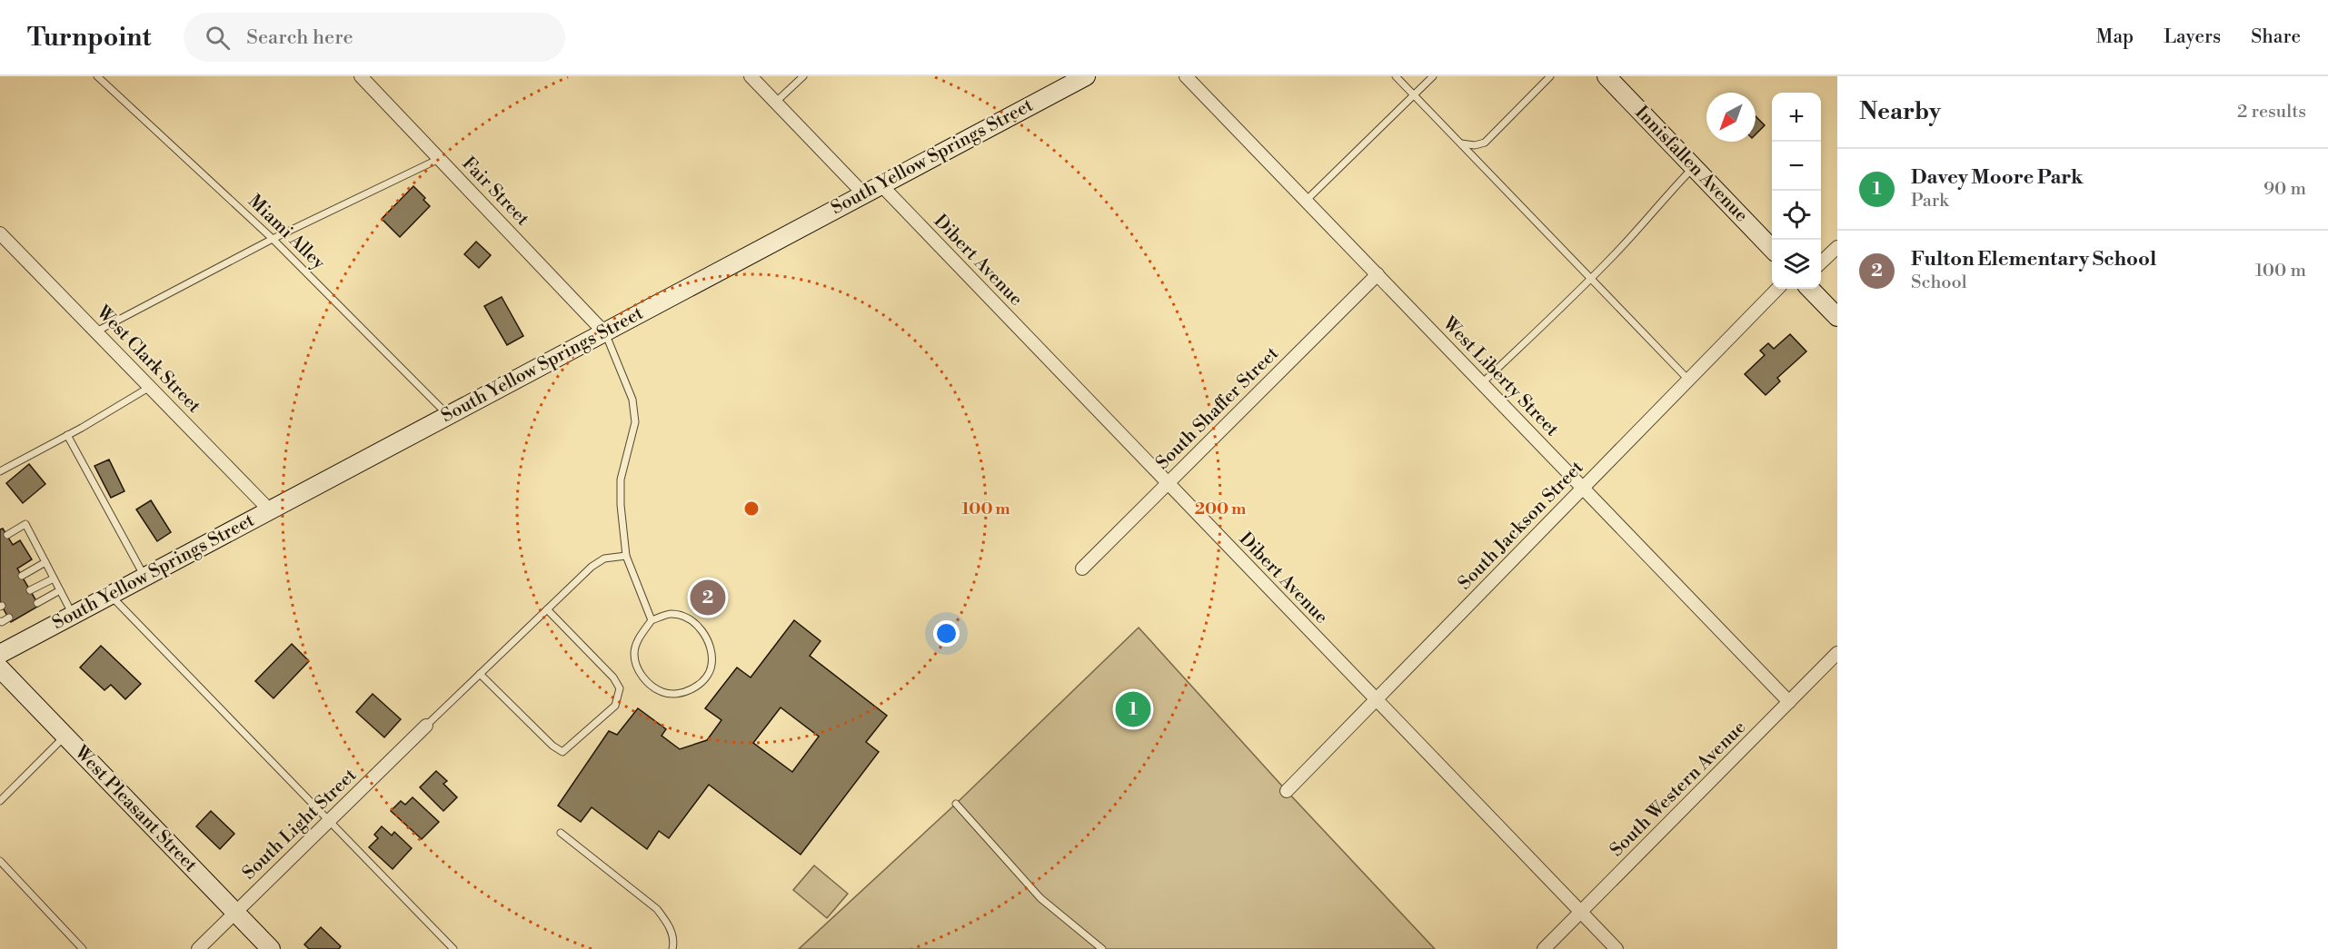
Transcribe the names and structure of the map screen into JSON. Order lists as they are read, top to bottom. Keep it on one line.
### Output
{"streets":{"main road":["South Yellow Springs Street","Innisfallen Avenue","West Pleasant Street"],"street":["Fair Street","Dibert Avenue","West Clark Street","West Liberty Street","South Shaffer Street","South Jackson Street","South Western Avenue","South Light Street"],"lane":["Miami Alley"]},"crossings":[["South Yellow Springs Street","Fair Street"],["South Yellow Springs Street","Miami Alley"],["South Yellow Springs Street","Dibert Avenue"],["South Yellow Springs Street","West Clark Street"],["Dibert Avenue","South Shaffer Street"],["Dibert Avenue","South Jackson Street"],["Dibert Avenue","South Western Avenue"],["West Liberty Street","South Shaffer Street"],["West Liberty Street","South Jackson Street"],["West Liberty Street","South Western Avenue"],["West Pleasant Street","South Light Street"]],"north":"bottom left","page":{"header":"Turnpoint","search":"Search here","nav":["Map","Layers","Share"],"heading":["Nearby","2 results"],"map_buttons":["+","−"],"list":[{"mark":"1","name":"Davey Moore Park","note":"Park","value":"90 m"},{"mark":"2","name":"Fulton Elementary School","note":"School","value":"100 m"}],"pins":["2","1"]},"rings":["100 m","200 m"]}
